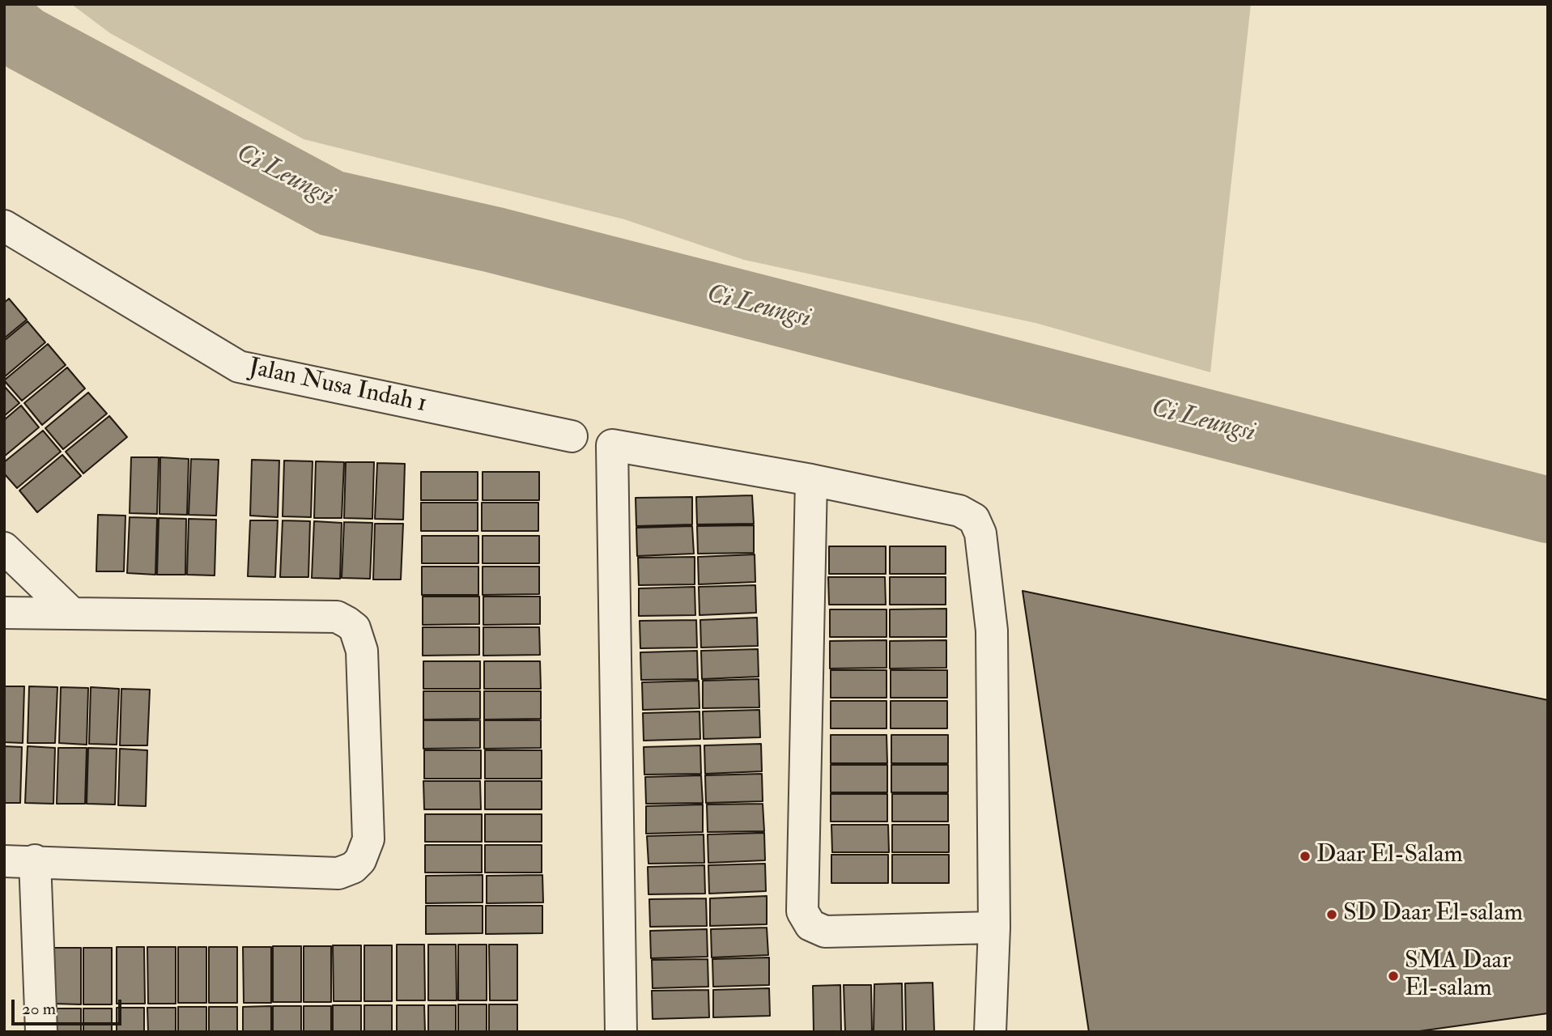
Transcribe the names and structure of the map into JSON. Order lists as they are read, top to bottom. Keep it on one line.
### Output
{"streets":{"street":["Jalan Nusa Indah 1"]},"water":["Ci Leungsi"],"places":["Daar El-Salam","SD Daar El-salam","SMA Daar El-salam"],"scale_bar":"20 m"}
